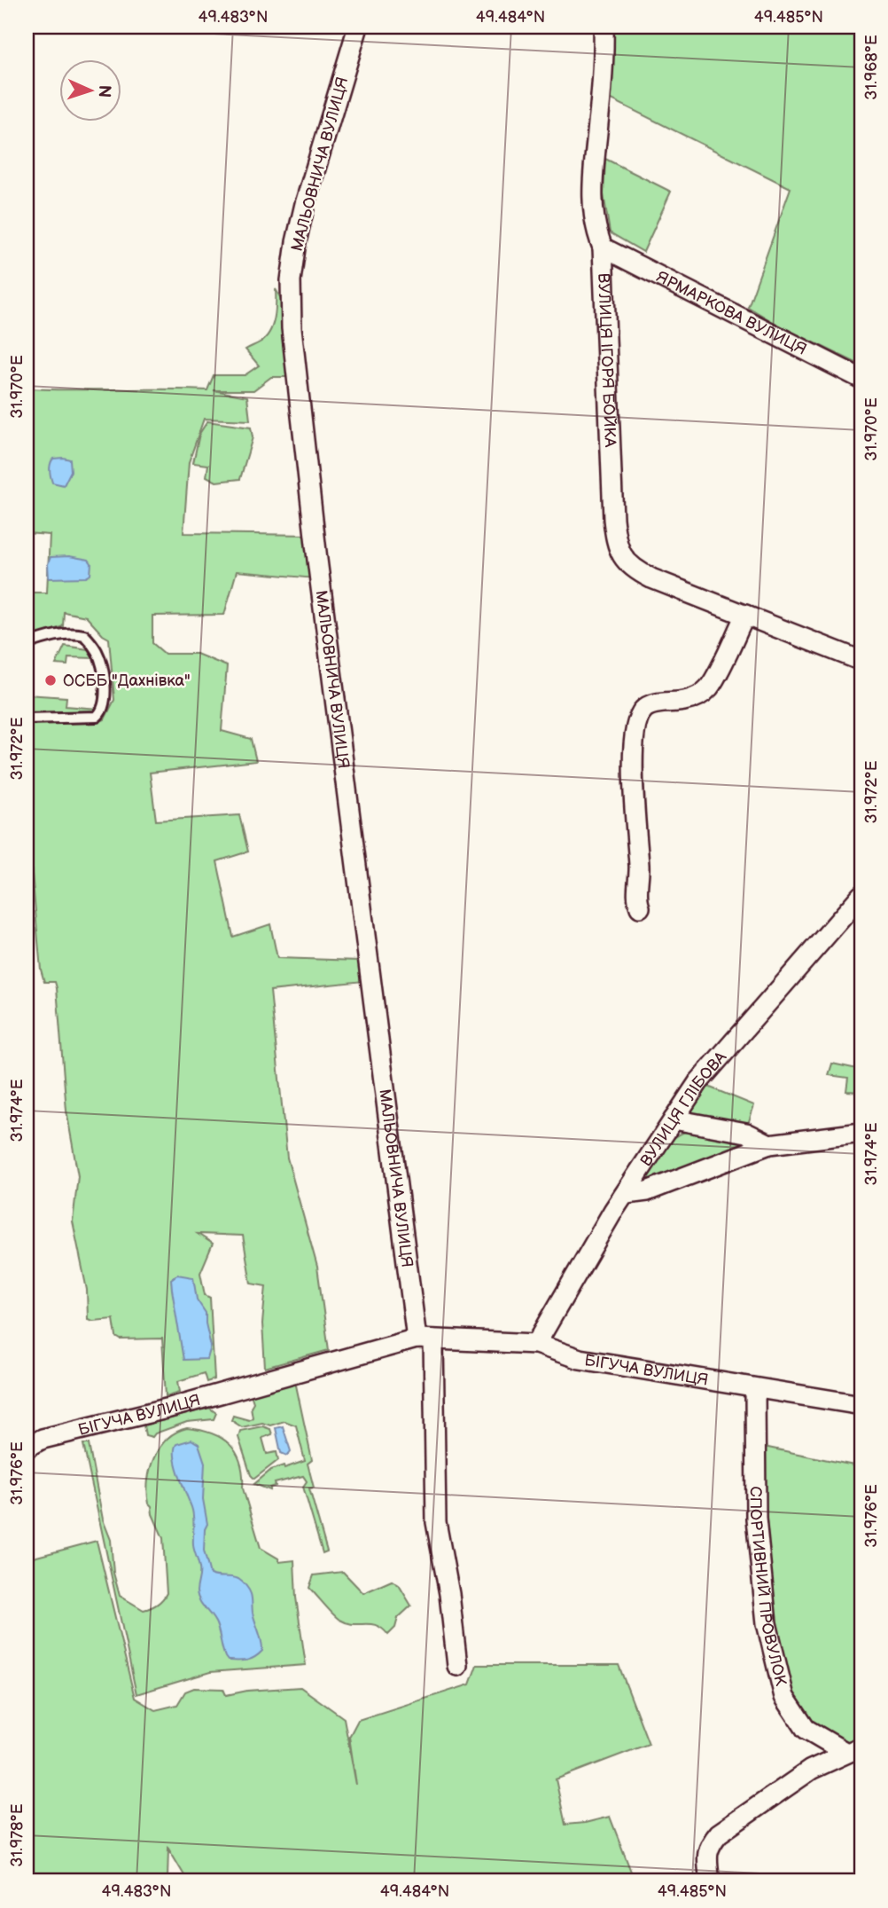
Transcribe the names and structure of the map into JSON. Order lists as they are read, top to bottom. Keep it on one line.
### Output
{"streets":{"street":["МАЛЬОВНИЧА ВУЛИЦЯ","ЯРМАРКОВА ВУЛИЦЯ","ВУЛИЦЯ ІГОРЯ БОЙКА","ВУЛИЦЯ ГЛІБОВА","БІГУЧА ВУЛИЦЯ","СПОРТИВНИЙ ПРОВУЛОК"]},"crossings":[["МАЛЬОВНИЧА ВУЛИЦЯ","БІГУЧА ВУЛИЦЯ"],["ЯРМАРКОВА ВУЛИЦЯ","ВУЛИЦЯ ІГОРЯ БОЙКА"],["ВУЛИЦЯ ГЛІБОВА","БІГУЧА ВУЛИЦЯ"],["БІГУЧА ВУЛИЦЯ","СПОРТИВНИЙ ПРОВУЛОК"]],"places":["ОСББ \"Дахнівка\""],"north":"right","coordinates":["49.483°N","49.484°N","49.485°N","31.968°E","31.970°E","31.972°E","31.974°E","31.976°E","31.978°E"]}
